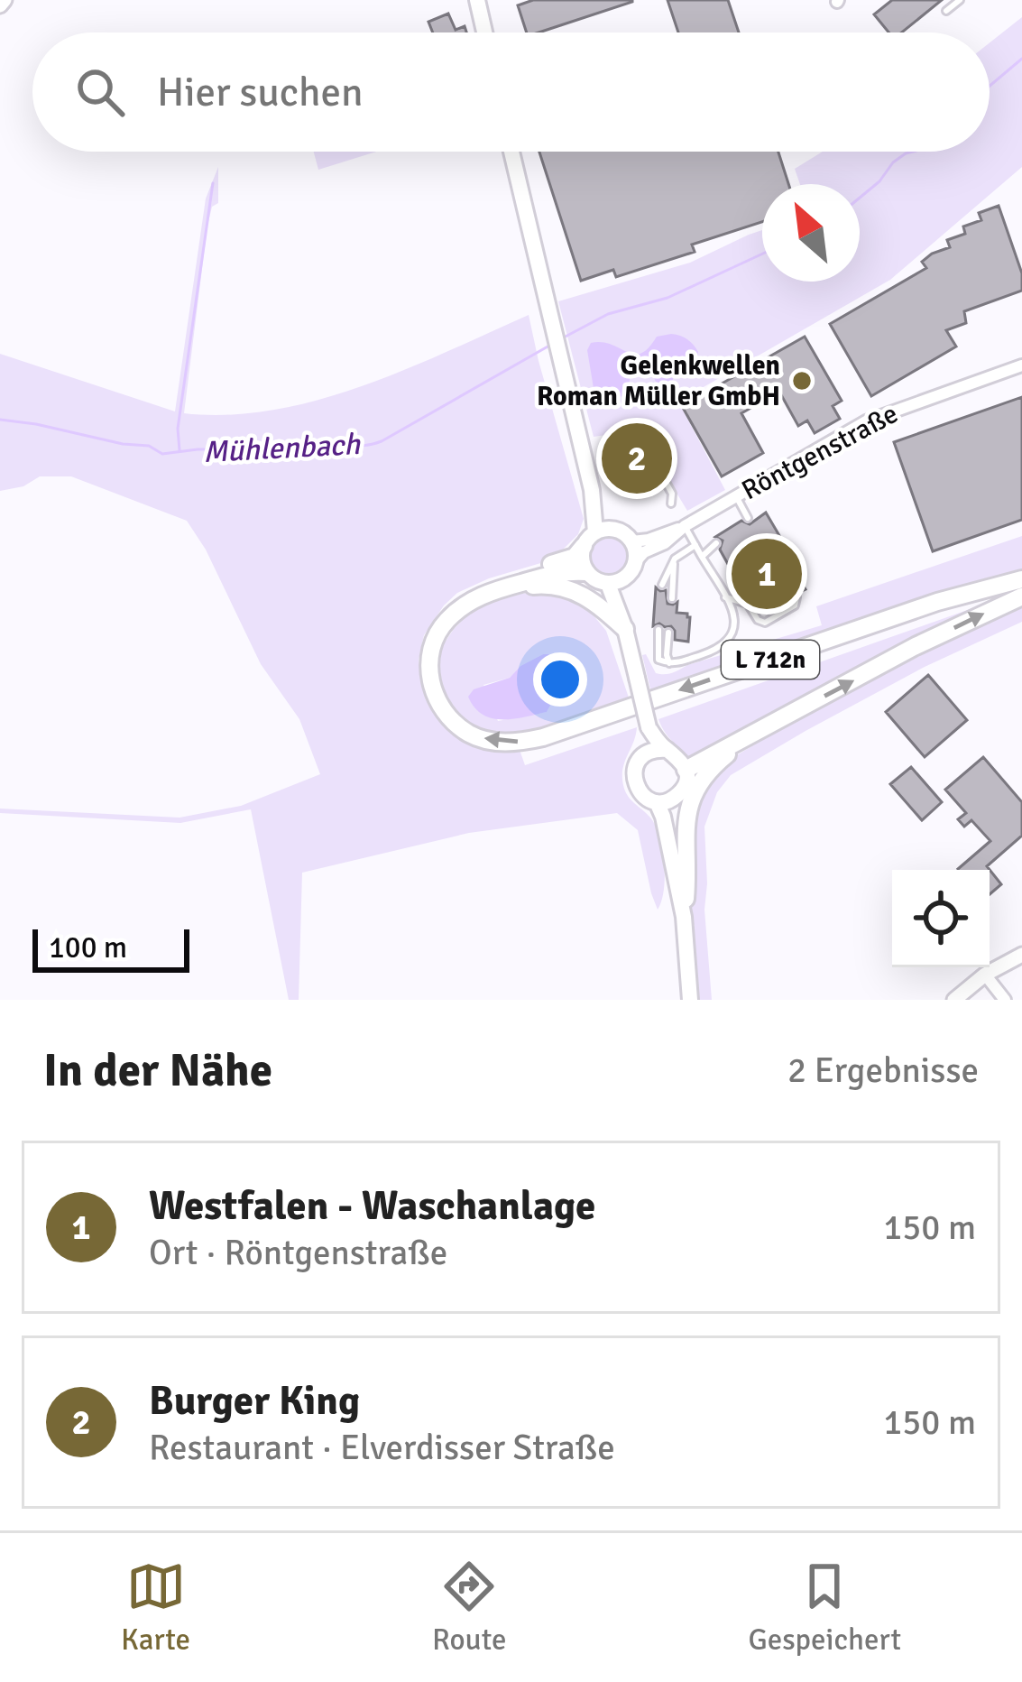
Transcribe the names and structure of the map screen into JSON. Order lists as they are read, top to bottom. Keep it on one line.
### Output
{"streets":{"main road":["L 712n"],"street":["Röntgenstraße"]},"water":["Mühlenbach"],"places":["Gelenkwellen Roman Müller GmbH"],"scale_bar":"100 m","north":"top left","page":{"search":"Hier suchen","pins":["2","1"],"scale":"100 m","heading":["In der Nähe","2 Ergebnisse"],"list":[{"mark":"1","name":"Westfalen - Waschanlage","note":"Ort · Röntgenstraße","value":"150 m"},{"mark":"2","name":"Burger King","note":"Restaurant · Elverdisser Straße","value":"150 m"}],"nav":["Karte","Route","Gespeichert"]}}
